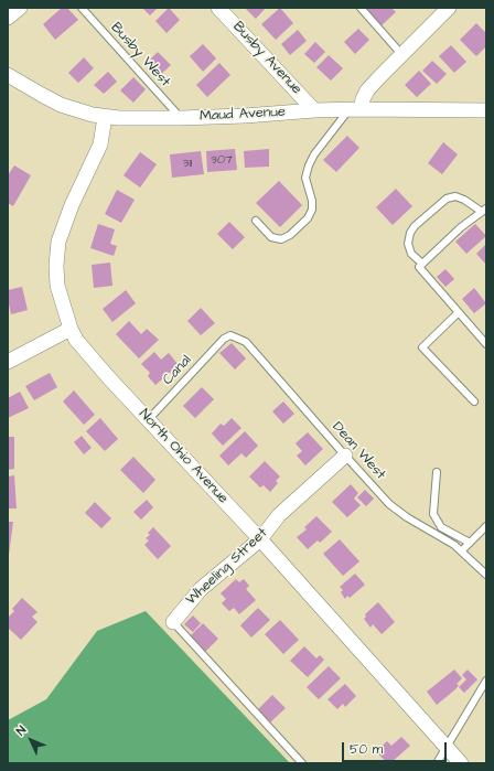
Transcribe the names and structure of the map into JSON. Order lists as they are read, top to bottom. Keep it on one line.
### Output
{"streets":{"street":["Busby Avenue","Maud Avenue","North Ohio Avenue","Wheeling Street"],"lane":["Busby West","Canal","Dean West"]},"crossings":[["Busby West","Maud Avenue"],["Busby Avenue","Maud Avenue"],["Maud Avenue","North Ohio Avenue"],["Canal","Dean West"],["Canal","North Ohio Avenue"],["Dean West","Wheeling Street"],["North Ohio Avenue","Wheeling Street"]],"house_numbers":["307","311"],"scale_bar":"50 m","north":"top left"}
